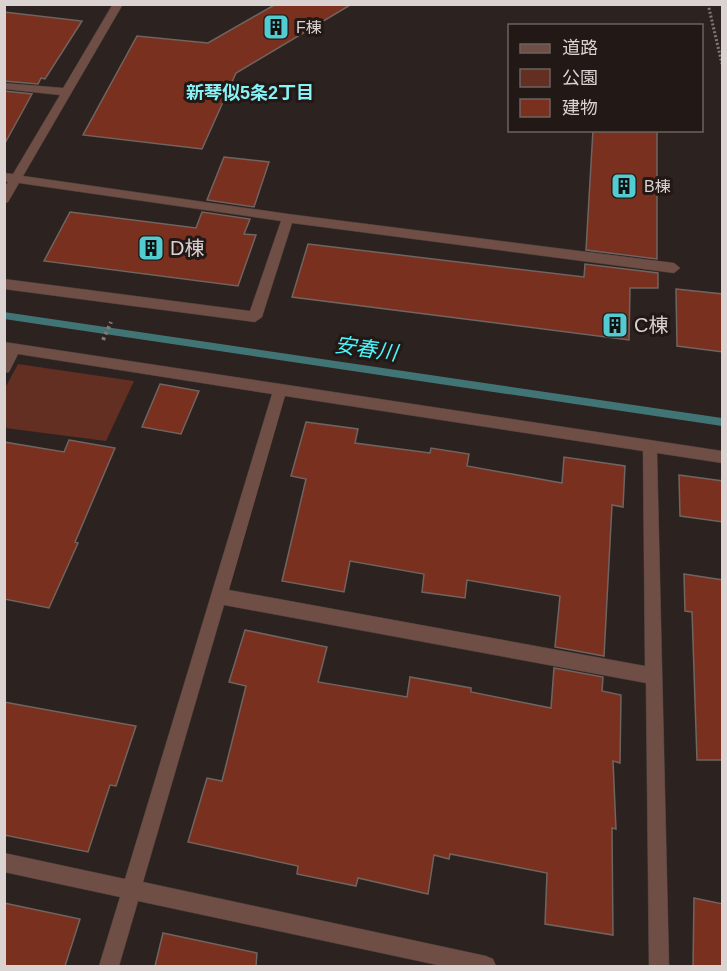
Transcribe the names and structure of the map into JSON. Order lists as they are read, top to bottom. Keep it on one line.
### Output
{"districts":["新琴似5条2丁目"],"water":["安春川"],"places":{"building":["F棟","B棟","D棟","C棟"]},"legend":["道路","公園","建物"]}
